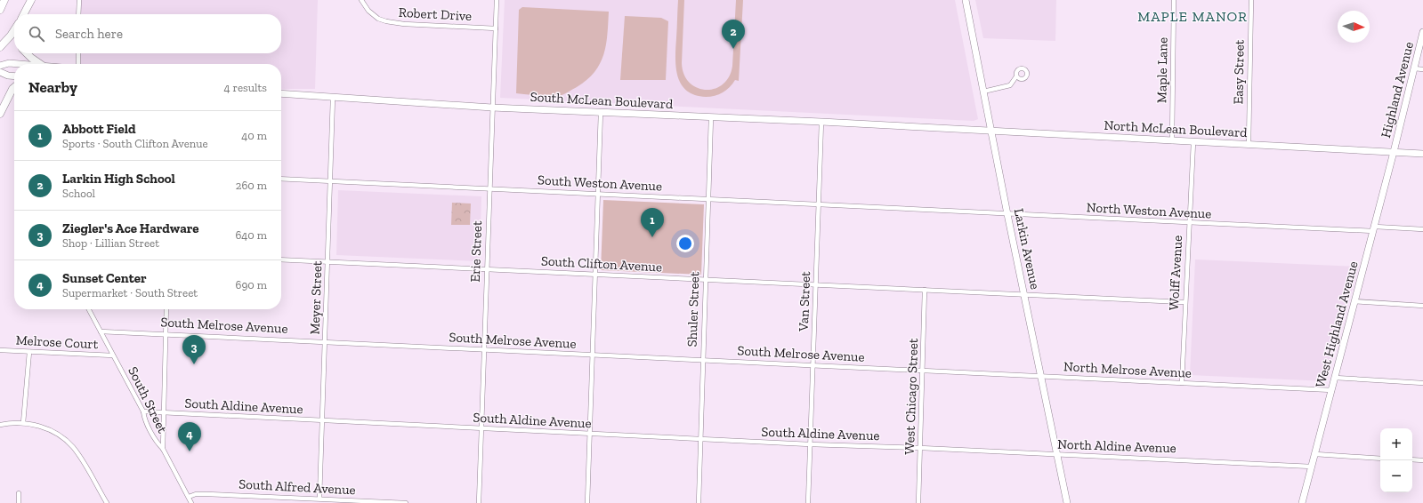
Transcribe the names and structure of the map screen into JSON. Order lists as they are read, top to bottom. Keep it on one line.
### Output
{"streets":{"main road":["Highland Avenue","South McLean Boulevard","North McLean Boulevard","Larkin Avenue","West Highland Avenue"],"street":["Robert Drive","Maple Lane","Easy Street","South Weston Avenue","North Weston Avenue","Erie Street","South Clifton Avenue","Wolff Avenue","Meyer Street","Van Street","Shuler Street","South Melrose Avenue","Melrose Court","North Melrose Avenue","West Chicago Street","South Street","South Aldine Avenue","North Aldine Avenue","South Alfred Avenue"]},"crossings":[["Robert Drive","Erie Street"],["Maple Lane","North McLean Boulevard"],["Easy Street","North McLean Boulevard"],["Highland Avenue","North McLean Boulevard"],["Highland Avenue","West Highland Avenue"],["South McLean Boulevard","North McLean Boulevard"],["South McLean Boulevard","Erie Street"],["South McLean Boulevard","Meyer Street"],["South McLean Boulevard","Van Street"],["South McLean Boulevard","Shuler Street"],["North McLean Boulevard","Larkin Avenue"],["North McLean Boulevard","Wolff Avenue"],["North McLean Boulevard","West Highland Avenue"],["South Weston Avenue","North Weston Avenue"],["South Weston Avenue","Erie Street"],["South Weston Avenue","Meyer Street"],["South Weston Avenue","Van Street"],["South Weston Avenue","Shuler Street"],["North Weston Avenue","Larkin Avenue"],["North Weston Avenue","Wolff Avenue"],["North Weston Avenue","West Highland Avenue"],["Larkin Avenue","South Clifton Avenue"],["Larkin Avenue","North Melrose Avenue"],["Larkin Avenue","North Aldine Avenue"],["Erie Street","South Clifton Avenue"],["Erie Street","South Melrose Avenue"],["Erie Street","South Aldine Avenue"],["South Clifton Avenue","Wolff Avenue"],["South Clifton Avenue","Meyer Street"],["South Clifton Avenue","Van Street"],["South Clifton Avenue","Shuler Street"],["South Clifton Avenue","West Chicago Street"],["Wolff Avenue","North Melrose Avenue"],["Meyer Street","South Melrose Avenue"],["Meyer Street","South Aldine Avenue"],["Meyer Street","South Alfred Avenue"],["Van Street","South Melrose Avenue"],["Van Street","South Aldine Avenue"],["Shuler Street","South Melrose Avenue"],["Shuler Street","South Aldine Avenue"],["West Highland Avenue","North Melrose Avenue"],["West Highland Avenue","North Aldine Avenue"],["South Melrose Avenue","North Melrose Avenue"],["South Melrose Avenue","West Chicago Street"],["South Melrose Avenue","South Street"],["Melrose Court","South Street"],["North Melrose Avenue","West Chicago Street"],["West Chicago Street","South Aldine Avenue"],["West Chicago Street","North Aldine Avenue"],["South Street","South Aldine Avenue"],["South Street","South Alfred Avenue"],["South Aldine Avenue","North Aldine Avenue"]],"districts":["MAPLE MANOR"],"north":"right","page":{"search":"Search here","pins":["2","1","3","4"],"heading":["Nearby","4 results"],"list":[{"mark":"1","name":"Abbott Field","note":"Sports · South Clifton Avenue","value":"40 m"},{"mark":"2","name":"Larkin High School","note":"School","value":"260 m"},{"mark":"3","name":"Ziegler's Ace Hardware","note":"Shop · Lillian Street","value":"640 m"},{"mark":"4","name":"Sunset Center","note":"Supermarket · South Street","value":"690 m"}],"map_buttons":["+","−"]}}
